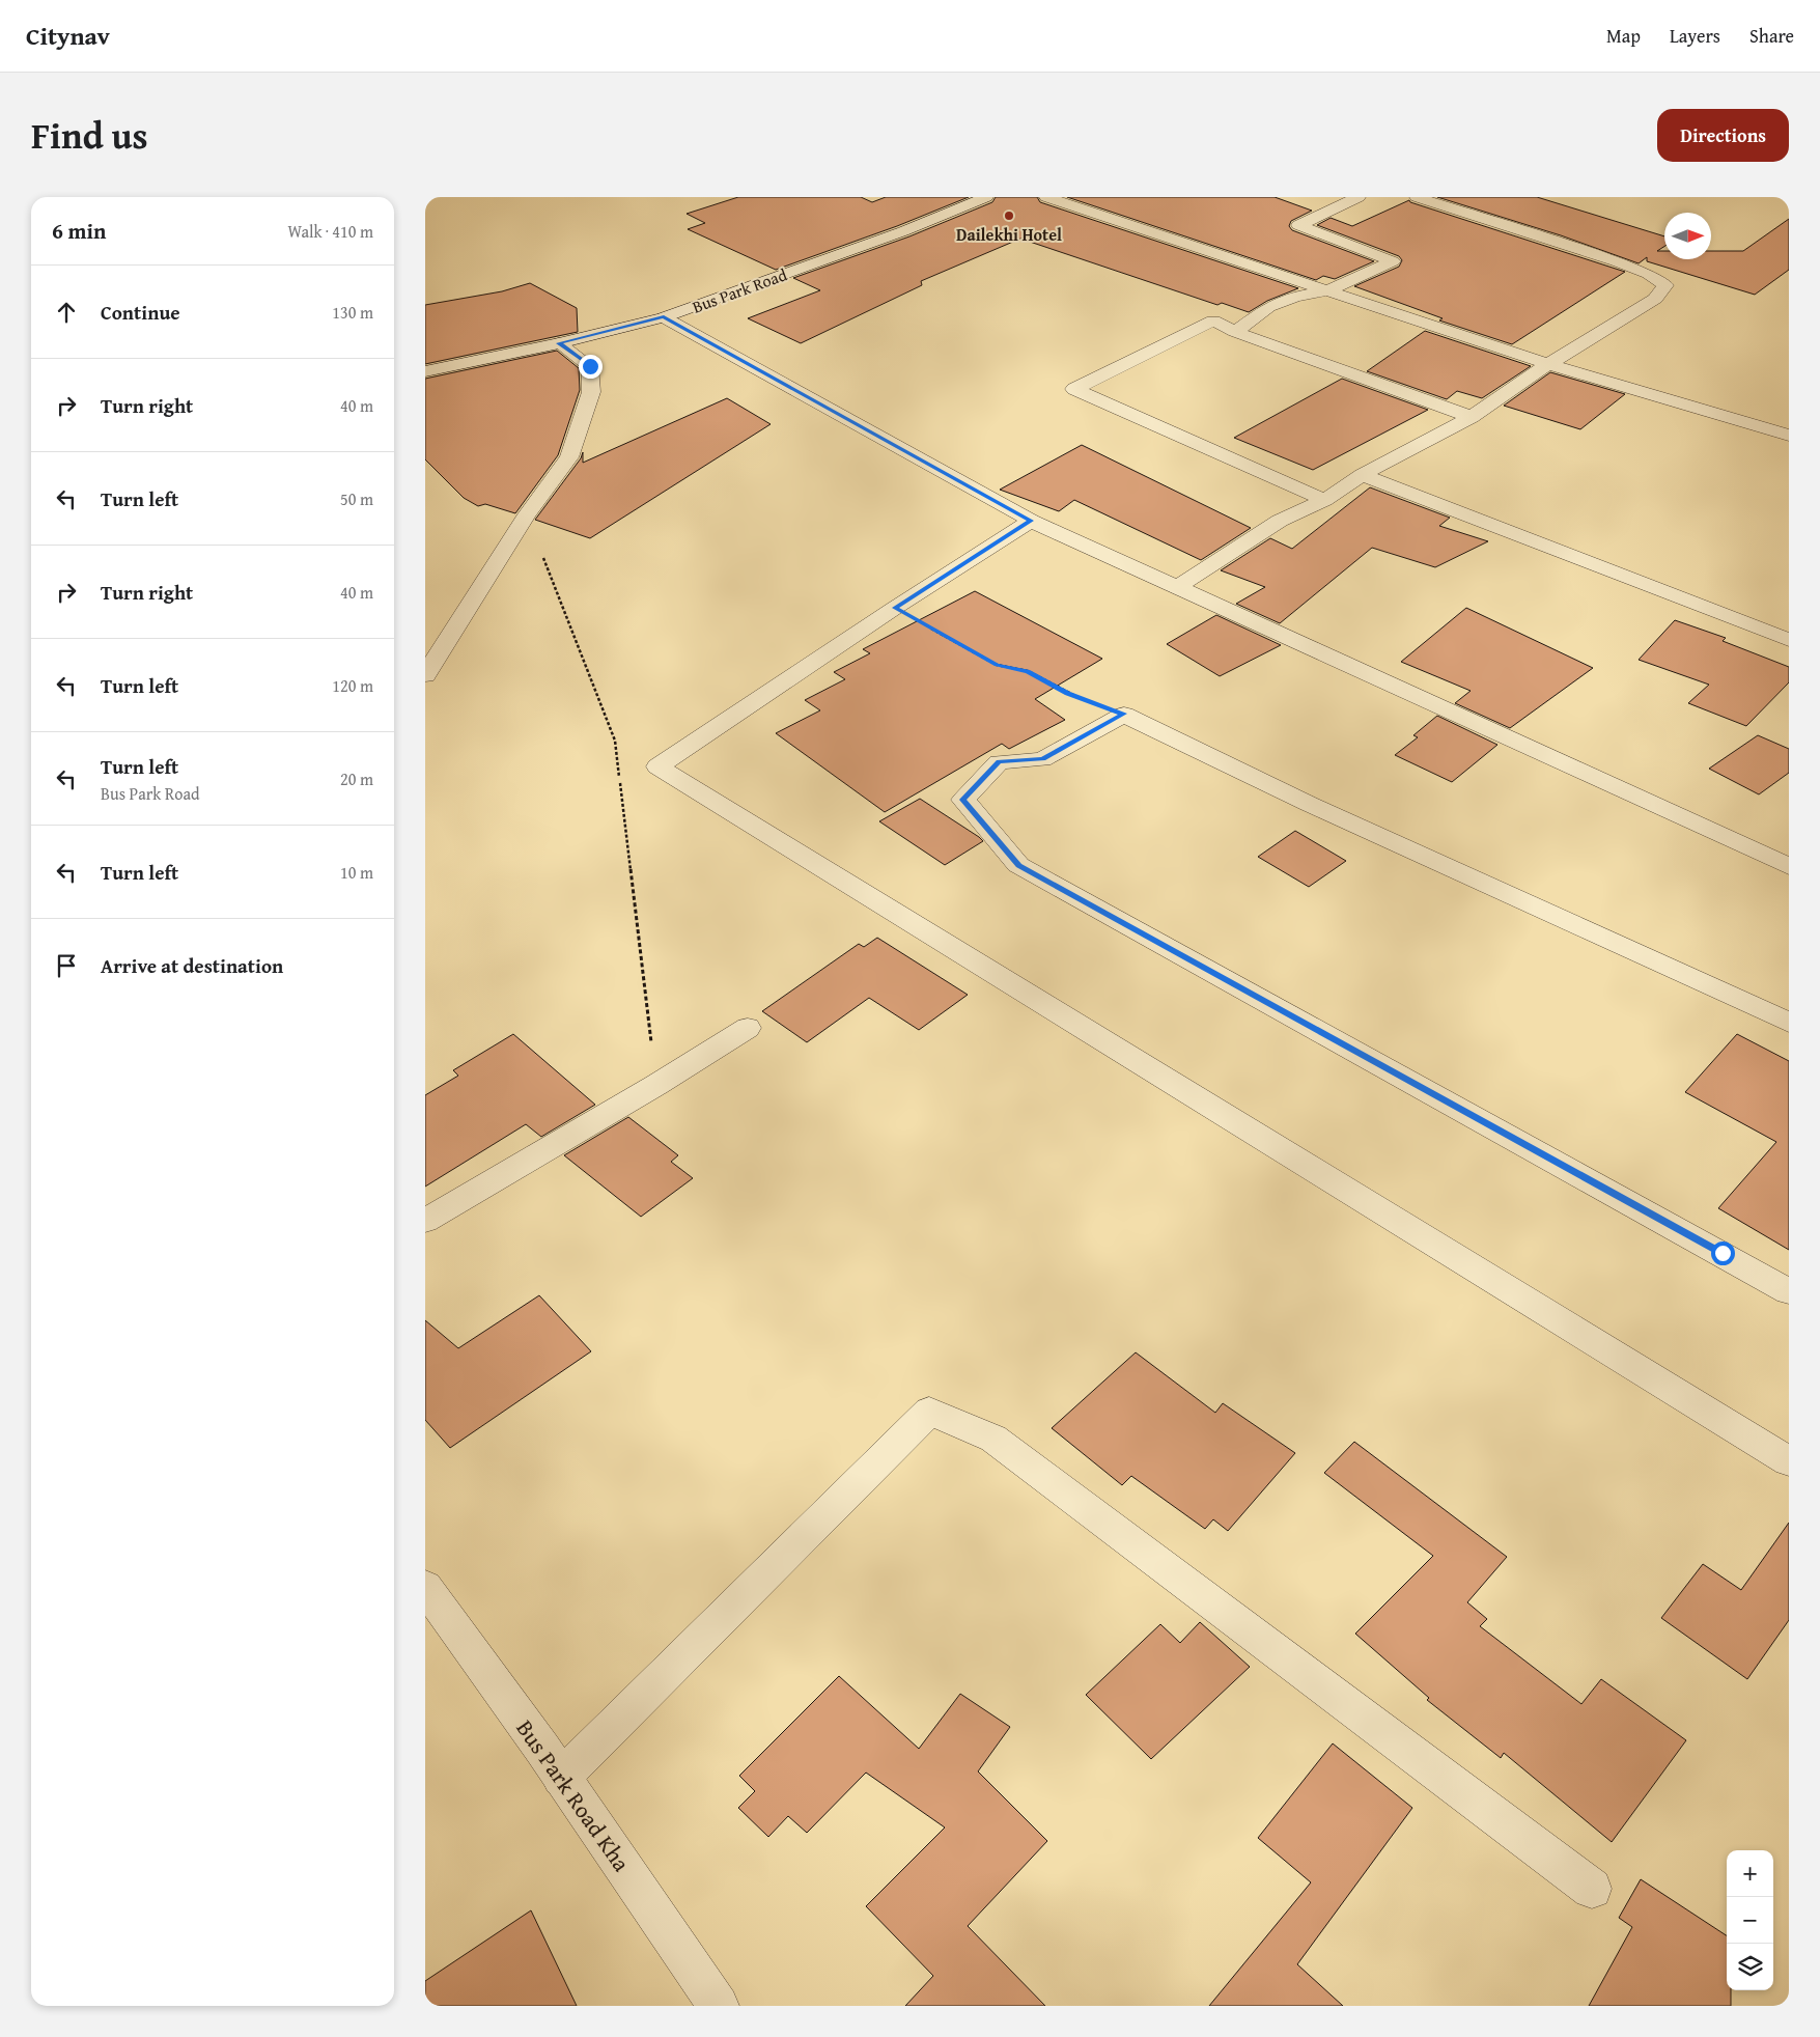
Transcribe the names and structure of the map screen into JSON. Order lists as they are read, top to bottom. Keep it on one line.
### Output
{"streets":{"street":["Bus Park Road","Bus Park Road Kha"]},"places":["Dailekhi Hotel"],"north":"right","page":{"header":"Citynav","nav":["Map","Layers","Share"],"title":"Find us","buttons":"Directions","heading":["6 min","Walk · 410 m"],"list":[["Continue","130 m"],["Turn right","40 m"],["Turn left","50 m"],["Turn right","40 m"],["Turn left","120 m"],["Turn left","Bus Park Road","20 m"],["Turn left","10 m"],"Arrive at destination"],"map_buttons":["+","−"]}}
